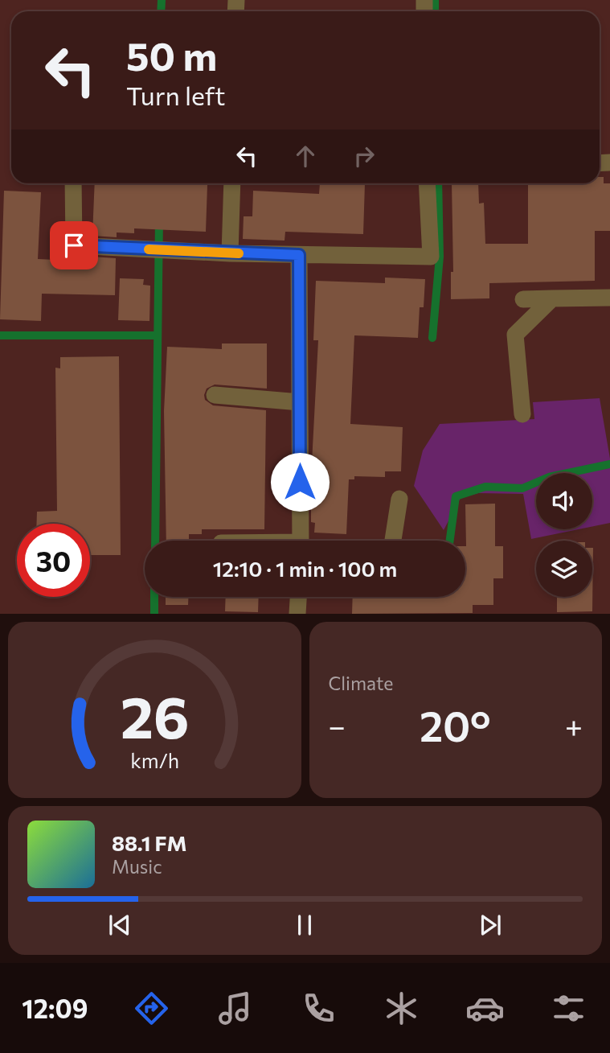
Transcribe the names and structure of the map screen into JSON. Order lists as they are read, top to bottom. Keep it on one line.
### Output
{"page":{"turn":["50 m","Turn left"],"limit":"30","trip":"12:10 · 1 min · 100 m","tile":"Climate","heat":["−","20°","+"],"song":["88.1 FM","Music"],"tabs":"12:09","gauge":["26","km/h"]}}
